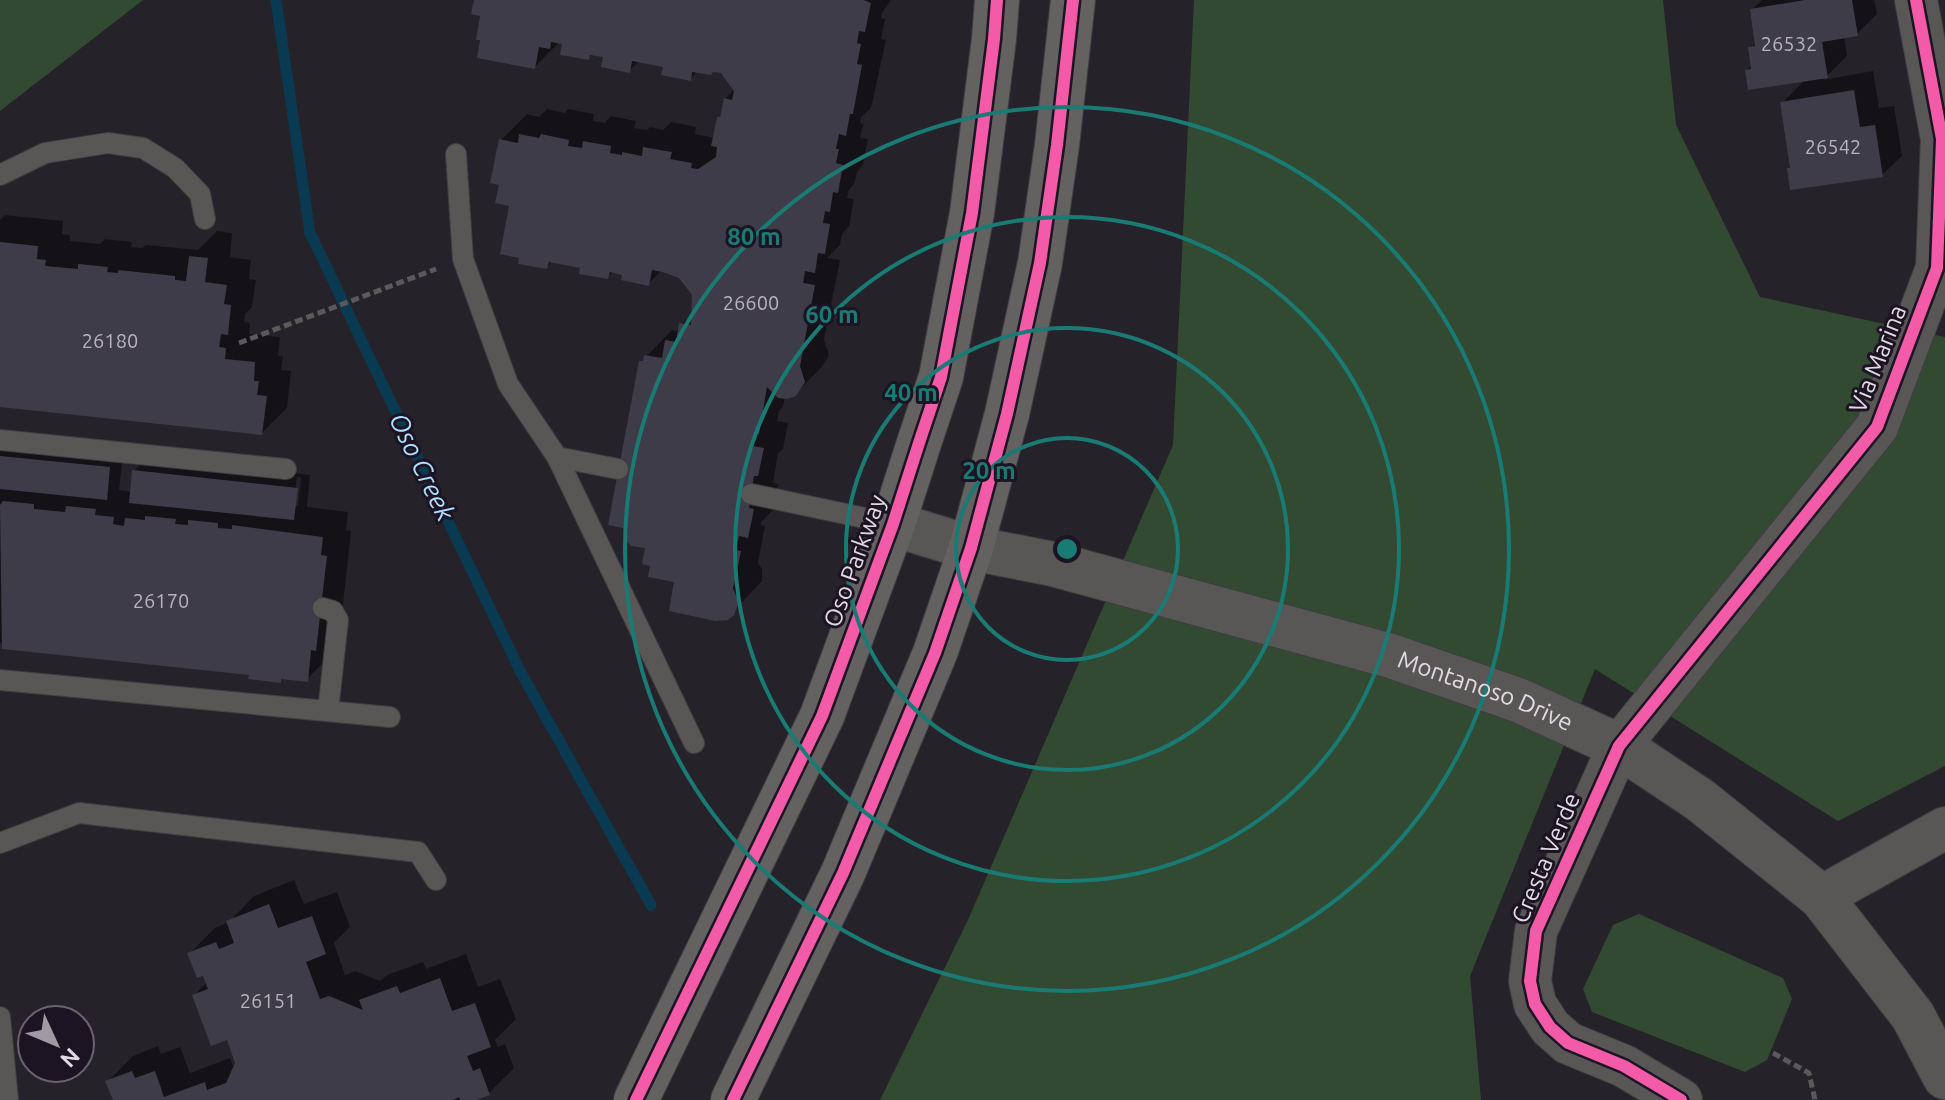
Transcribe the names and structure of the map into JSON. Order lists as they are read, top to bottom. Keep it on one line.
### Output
{"streets":{"main road":["Oso Parkway"],"street":["Via Marina","Montanoso Drive","Cresta Verde"]},"crossings":[["Via Marina","Montanoso Drive"],["Via Marina","Cresta Verde"],["Oso Parkway","Montanoso Drive"],["Montanoso Drive","Cresta Verde"]],"water":["Oso Creek"],"house_numbers":["26532","26542","26600","26180","26170","26151"],"north":"bottom right","rings":["80 m","60 m","40 m","20 m"]}
